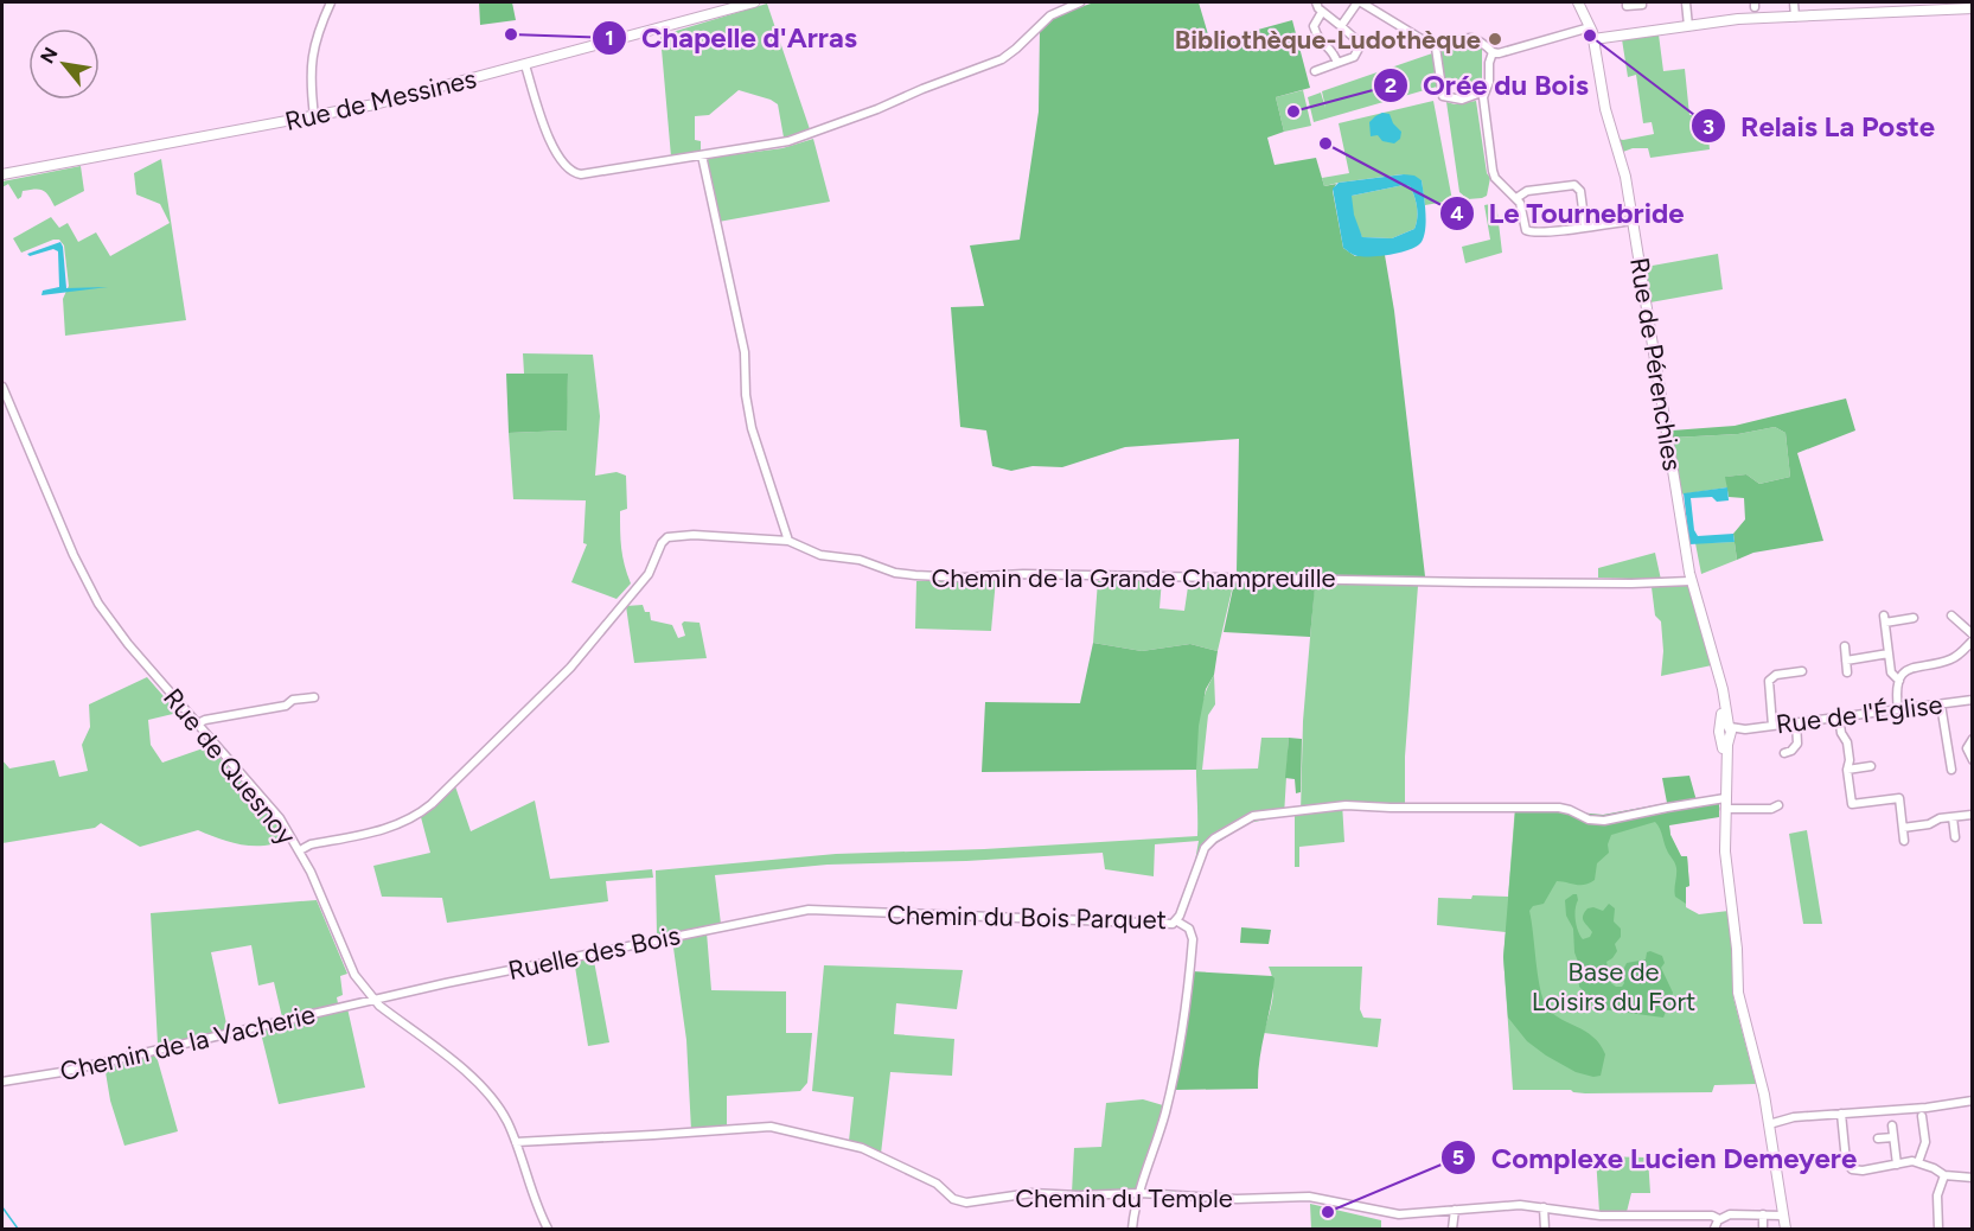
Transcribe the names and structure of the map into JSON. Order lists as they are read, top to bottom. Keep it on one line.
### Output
{"streets":{"main road":["Rue de Messines","Rue de Pérenchies"],"street":["Chemin de la Grande Champreuille","Rue de l'Église","Rue de Quesnoy","Chemin du Bois Parquet","Ruelle des Bois","Chemin de la Vacherie","Chemin du Temple"]},"crossings":[["Rue de Pérenchies","Chemin de la Grande Champreuille"],["Rue de Pérenchies","Rue de l'Église"],["Rue de Pérenchies","Chemin du Bois Parquet"],["Chemin de la Grande Champreuille","Rue de Quesnoy"],["Rue de Quesnoy","Ruelle des Bois"],["Rue de Quesnoy","Chemin de la Vacherie"],["Rue de Quesnoy","Chemin du Temple"],["Chemin du Bois Parquet","Ruelle des Bois"],["Ruelle des Bois","Chemin de la Vacherie"]],"parks":["Base de Loisirs du Fort"],"places":["Chapelle d'Arras","Relais La Poste","Bibliothèque-Ludothèque","Orée du Bois","Le Tournebride","Complexe Lucien Demeyere"],"north":"top left"}
